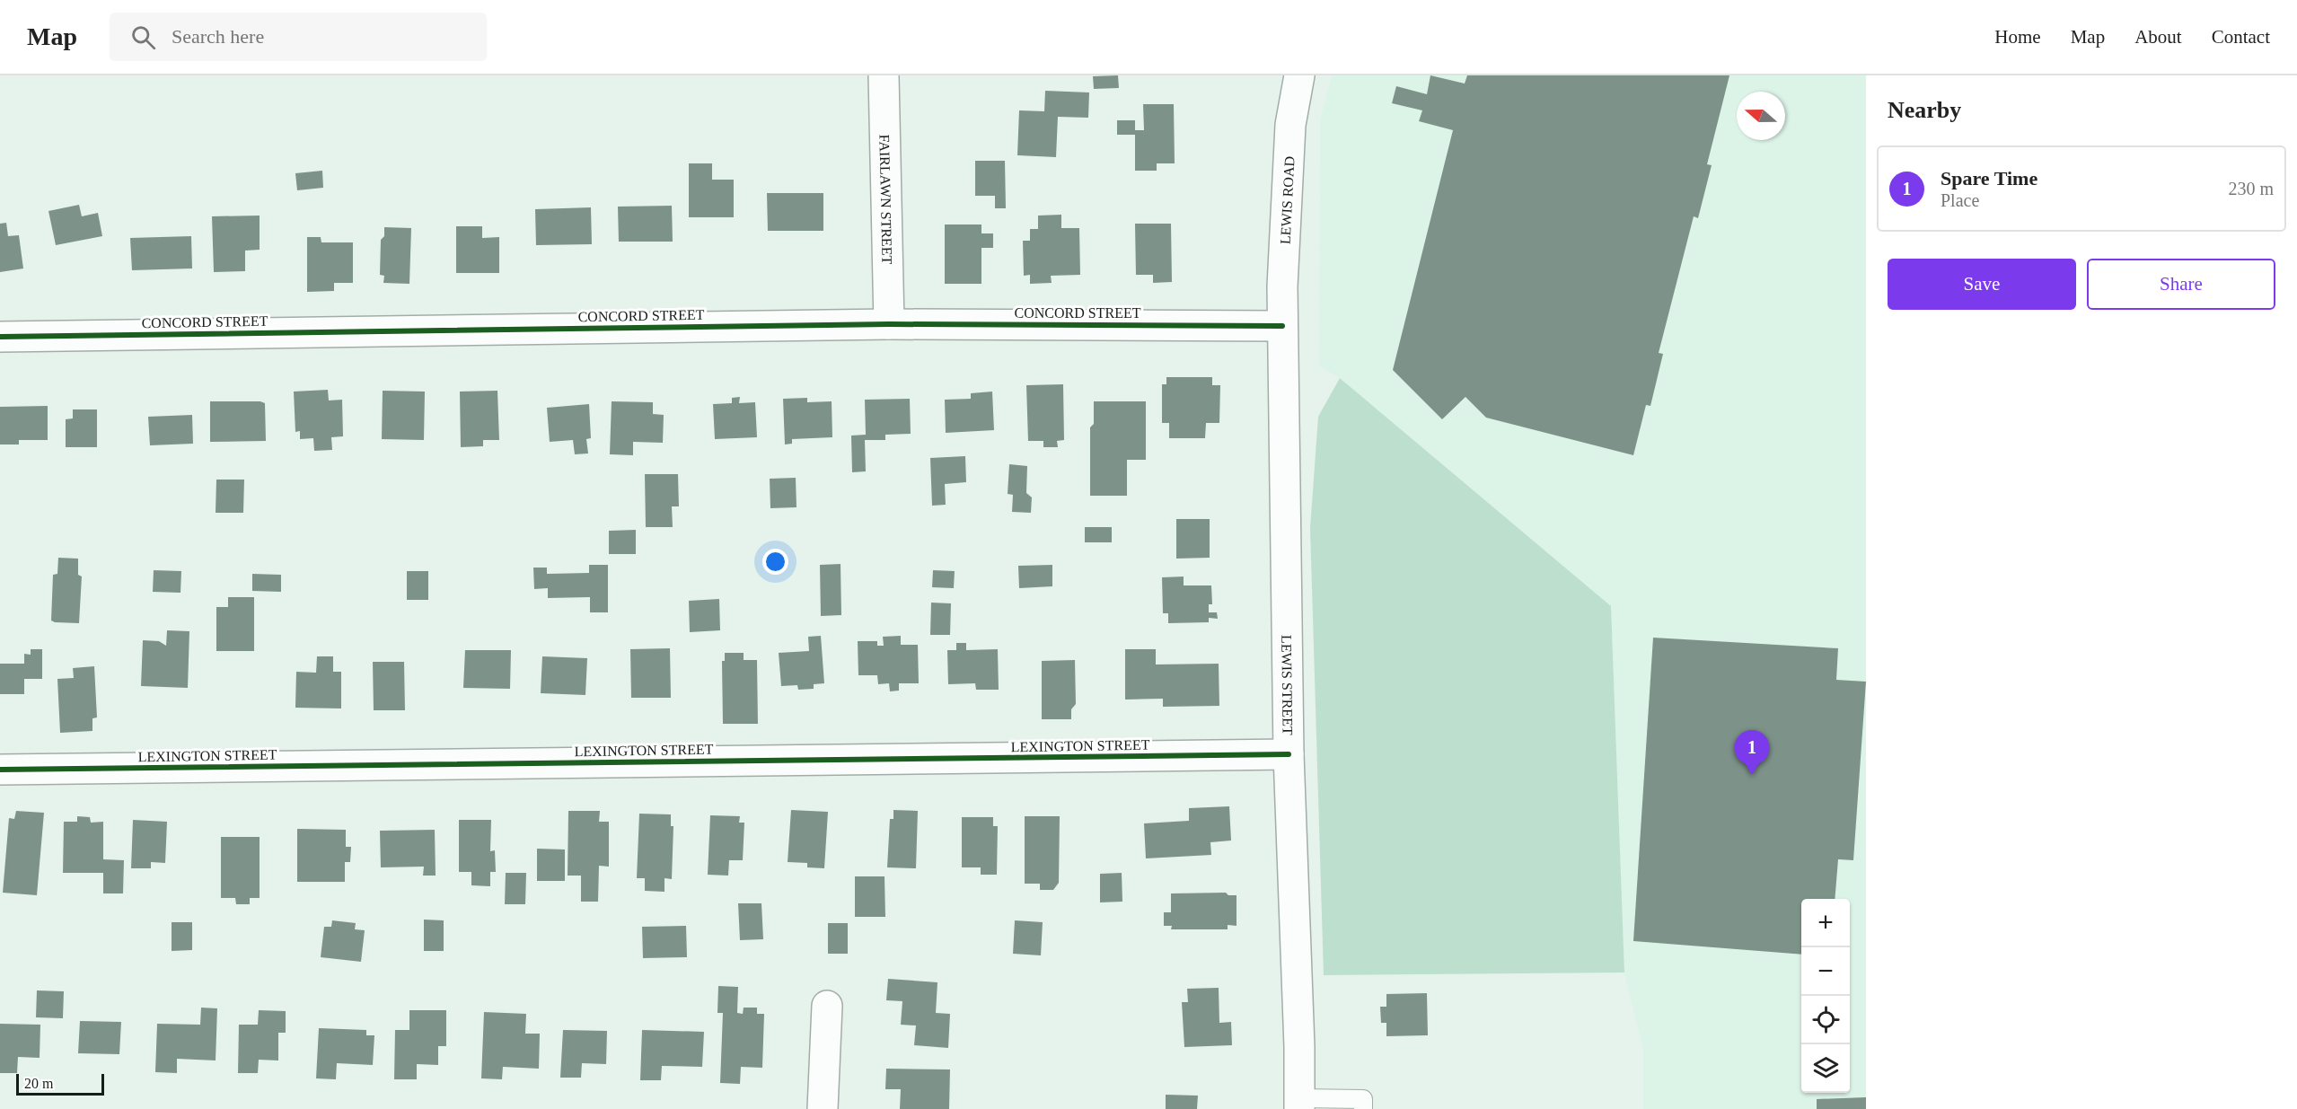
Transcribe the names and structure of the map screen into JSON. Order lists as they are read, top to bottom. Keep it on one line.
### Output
{"streets":{"street":["FAIRLAWN STREET","LEWIS ROAD","CONCORD STREET","LEWIS STREET","LEXINGTON STREET"]},"crossings":[["FAIRLAWN STREET","CONCORD STREET"],["LEWIS ROAD","CONCORD STREET"],["LEWIS ROAD","LEWIS STREET"],["CONCORD STREET","LEWIS STREET"],["LEWIS STREET","LEXINGTON STREET"]],"scale_bar":"20 m","north":"left","page":{"header":"Map","search":"Search here","nav":["Home","Map","About","Contact"],"heading":"Nearby","list":[{"mark":"1","name":"Spare Time","note":"Place","value":"230 m"}],"buttons":["Save","Share"],"pins":"1","map_buttons":["+","−"],"scale":"20 m"}}
